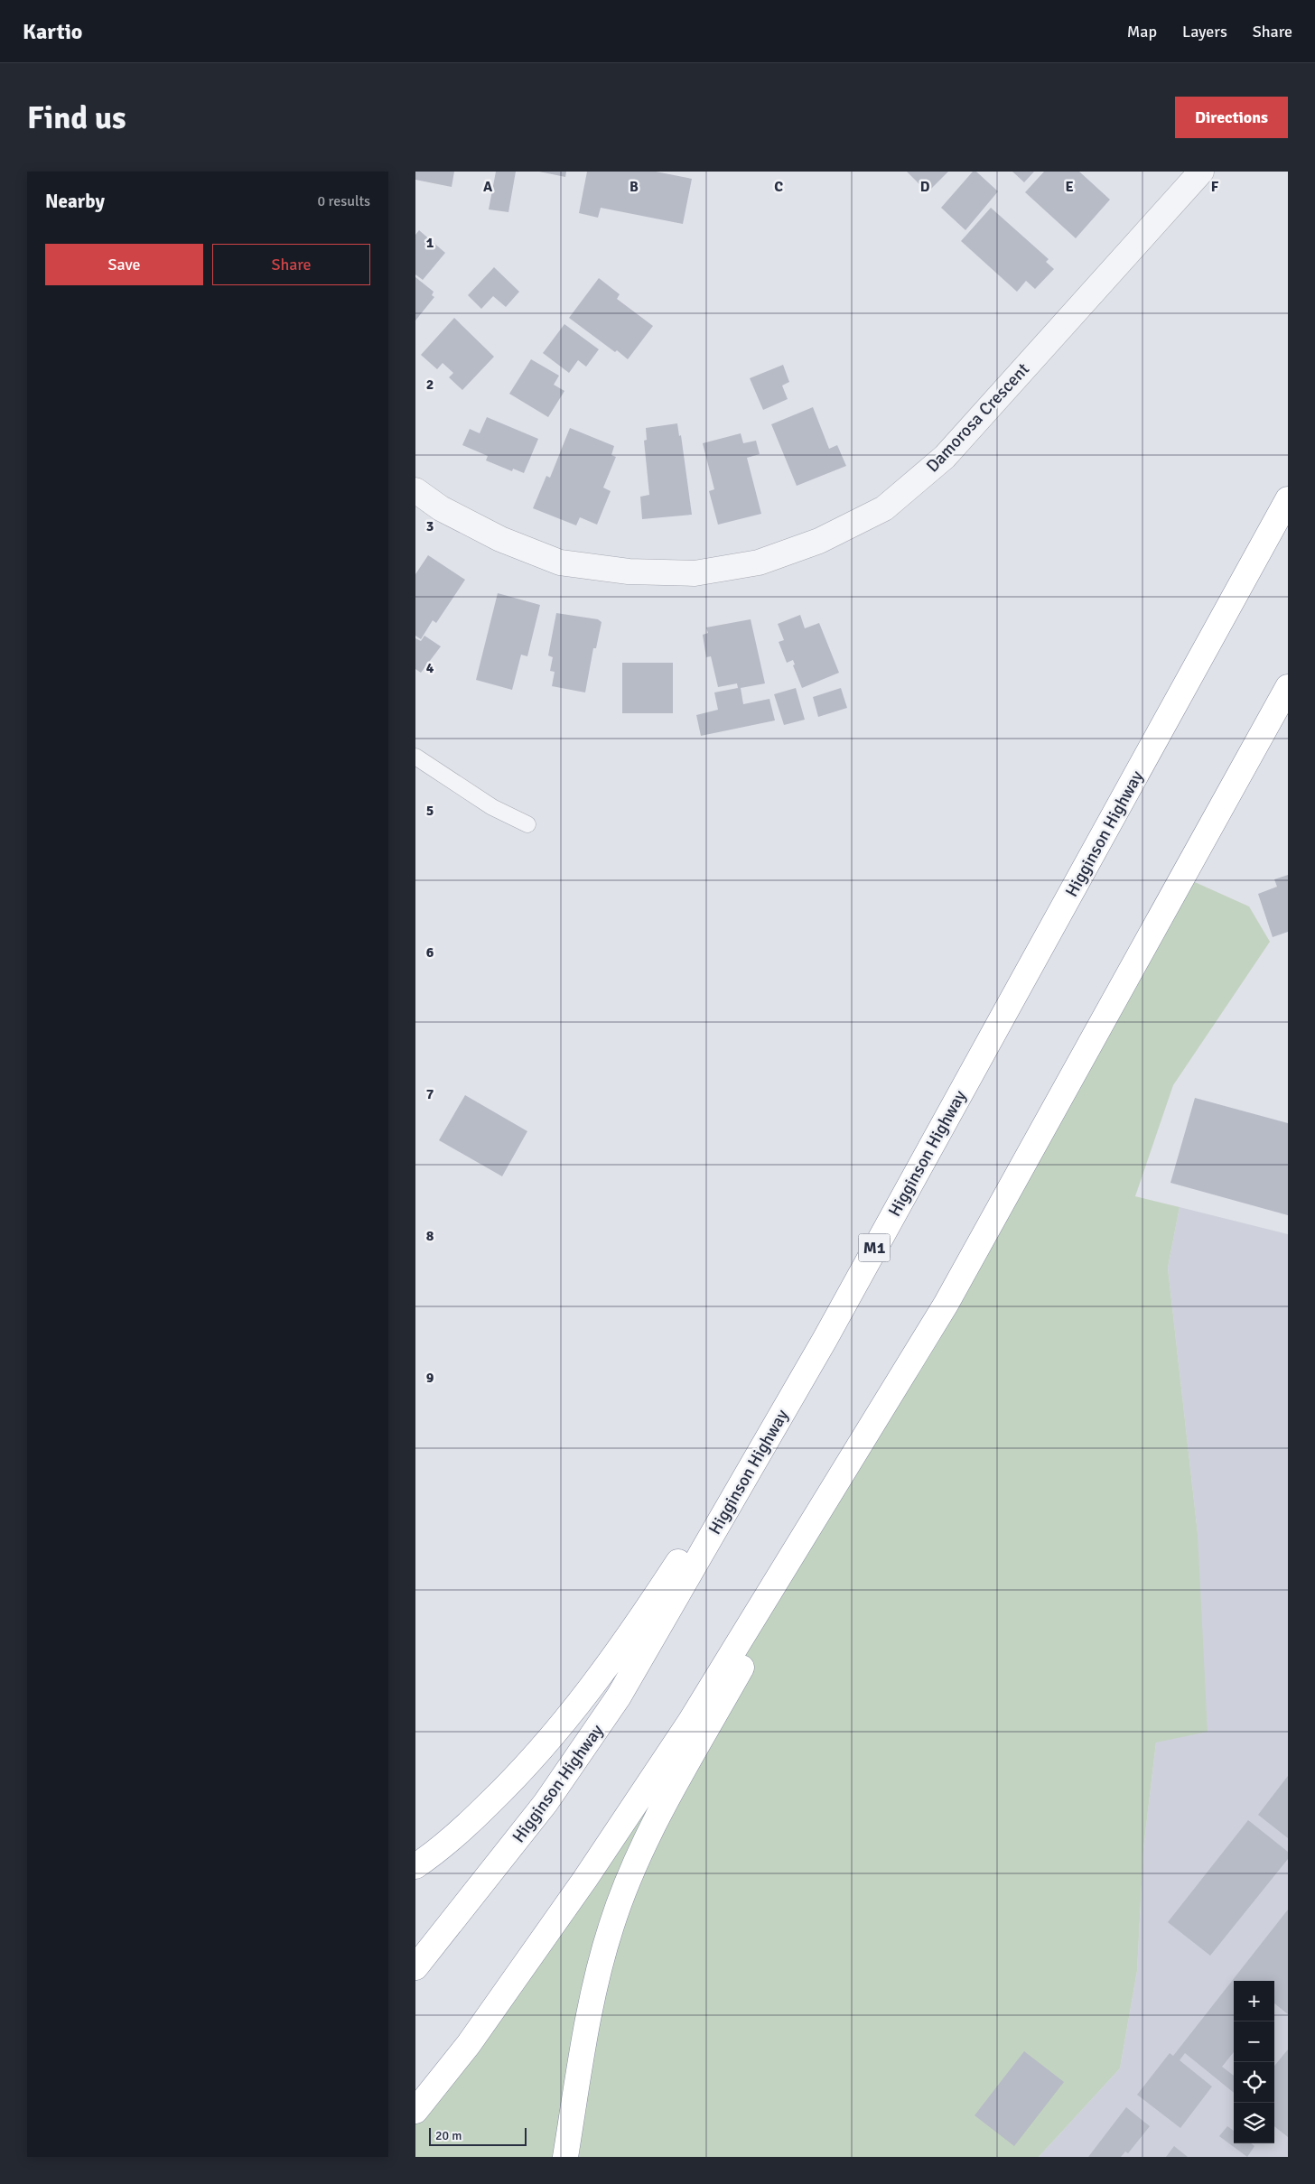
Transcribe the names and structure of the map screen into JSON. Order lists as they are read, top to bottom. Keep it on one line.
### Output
{"streets":{"highway":["Higginson Highway","M1"],"street":["Damorosa Crescent"]},"scale_bar":"20 m","page":{"header":"Kartio","nav":["Map","Layers","Share"],"buttons":["Directions",["Save","Share"]],"title":"Find us","heading":["Nearby","0 results"],"map_buttons":["+","−"],"scale":"20 m"},"grid":{"columns":["A","B","C","D","E","F"],"rows":["1","2","3","4","5","6","7","8","9"]}}
